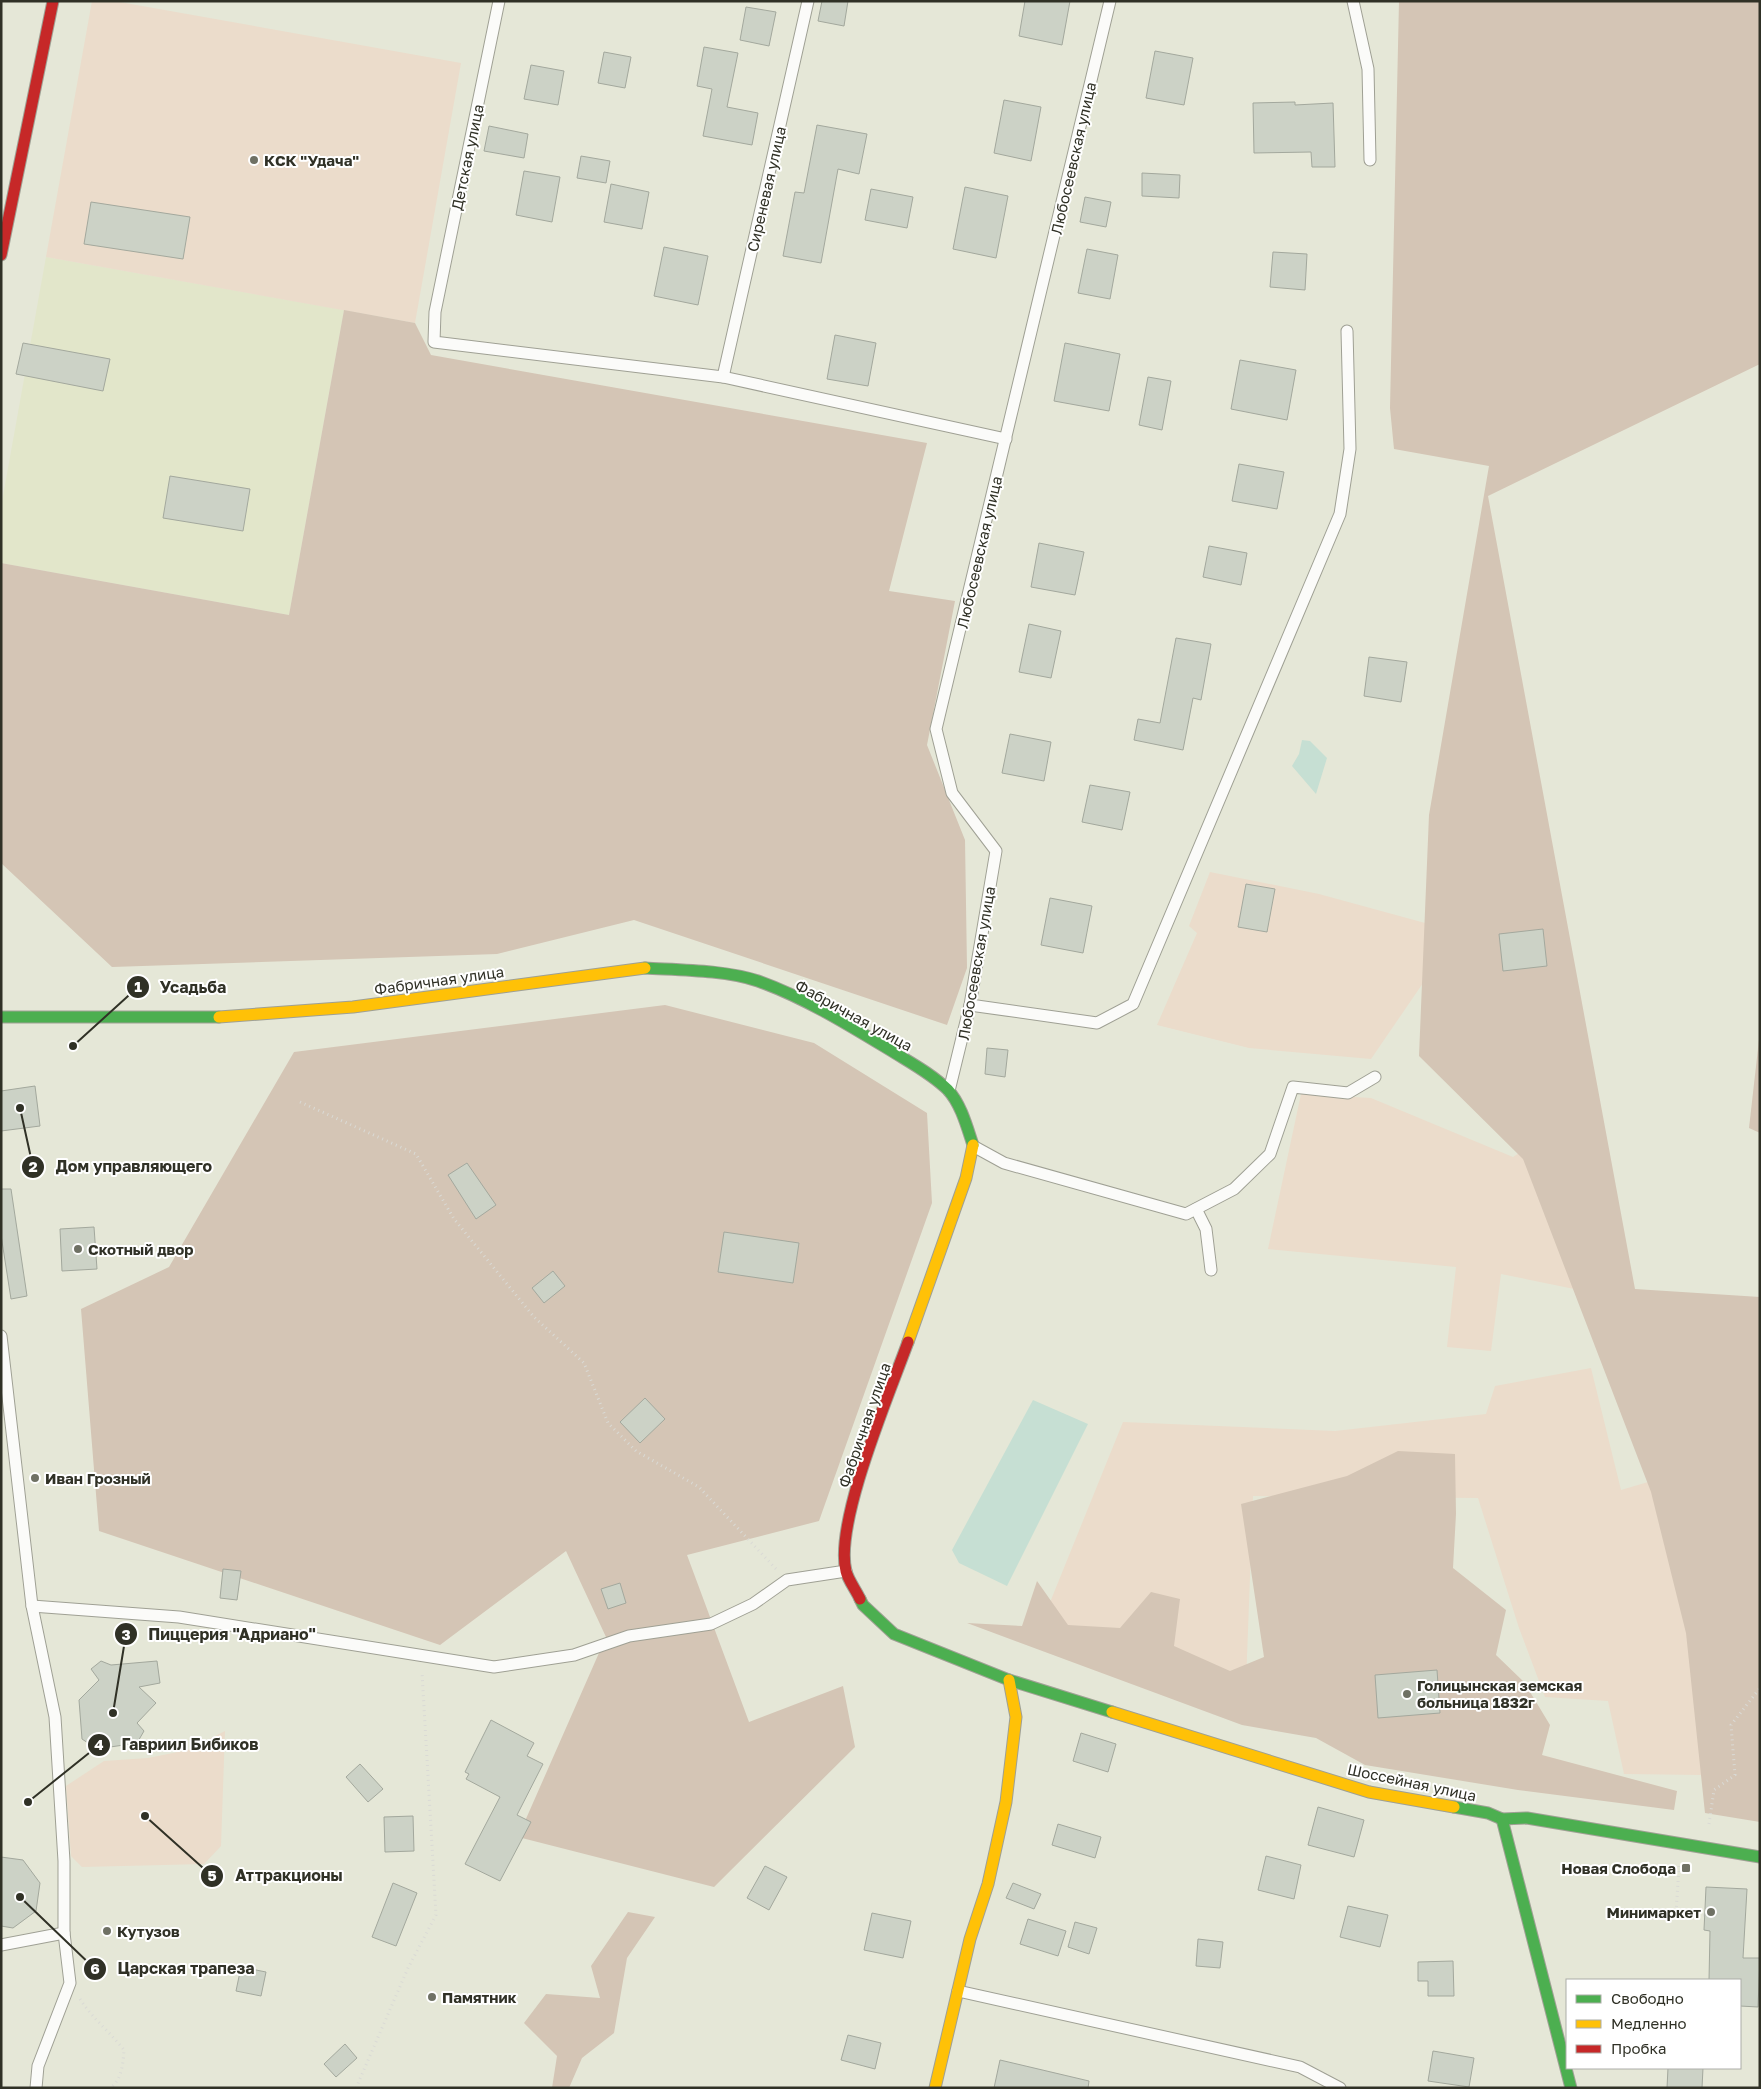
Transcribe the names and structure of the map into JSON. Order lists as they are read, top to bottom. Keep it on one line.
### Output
{"streets":{"street":["Фабричная улица","Шоссейная улица"],"lane":["Детская улица","Любосеевская улица","Сиреневая улица"]},"crossings":[["Детская улица","Сиреневая улица"],["Любосеевская улица","Фабричная улица"],["Фабричная улица","Шоссейная улица"]],"places":{"other":["КСК \"Удача\"","Усадьба","Дом управляющего","Скотный двор","Иван Грозный","Голицынская земская больница 1832г","Пиццерия \"Адриано\"","Гавриил Бибиков","Аттракционы","Царская трапеза","Минимаркет","Кутузов","Памятник"],"transit":["Новая Слобода"]},"legend":["Свободно","Медленно","Пробка"]}
